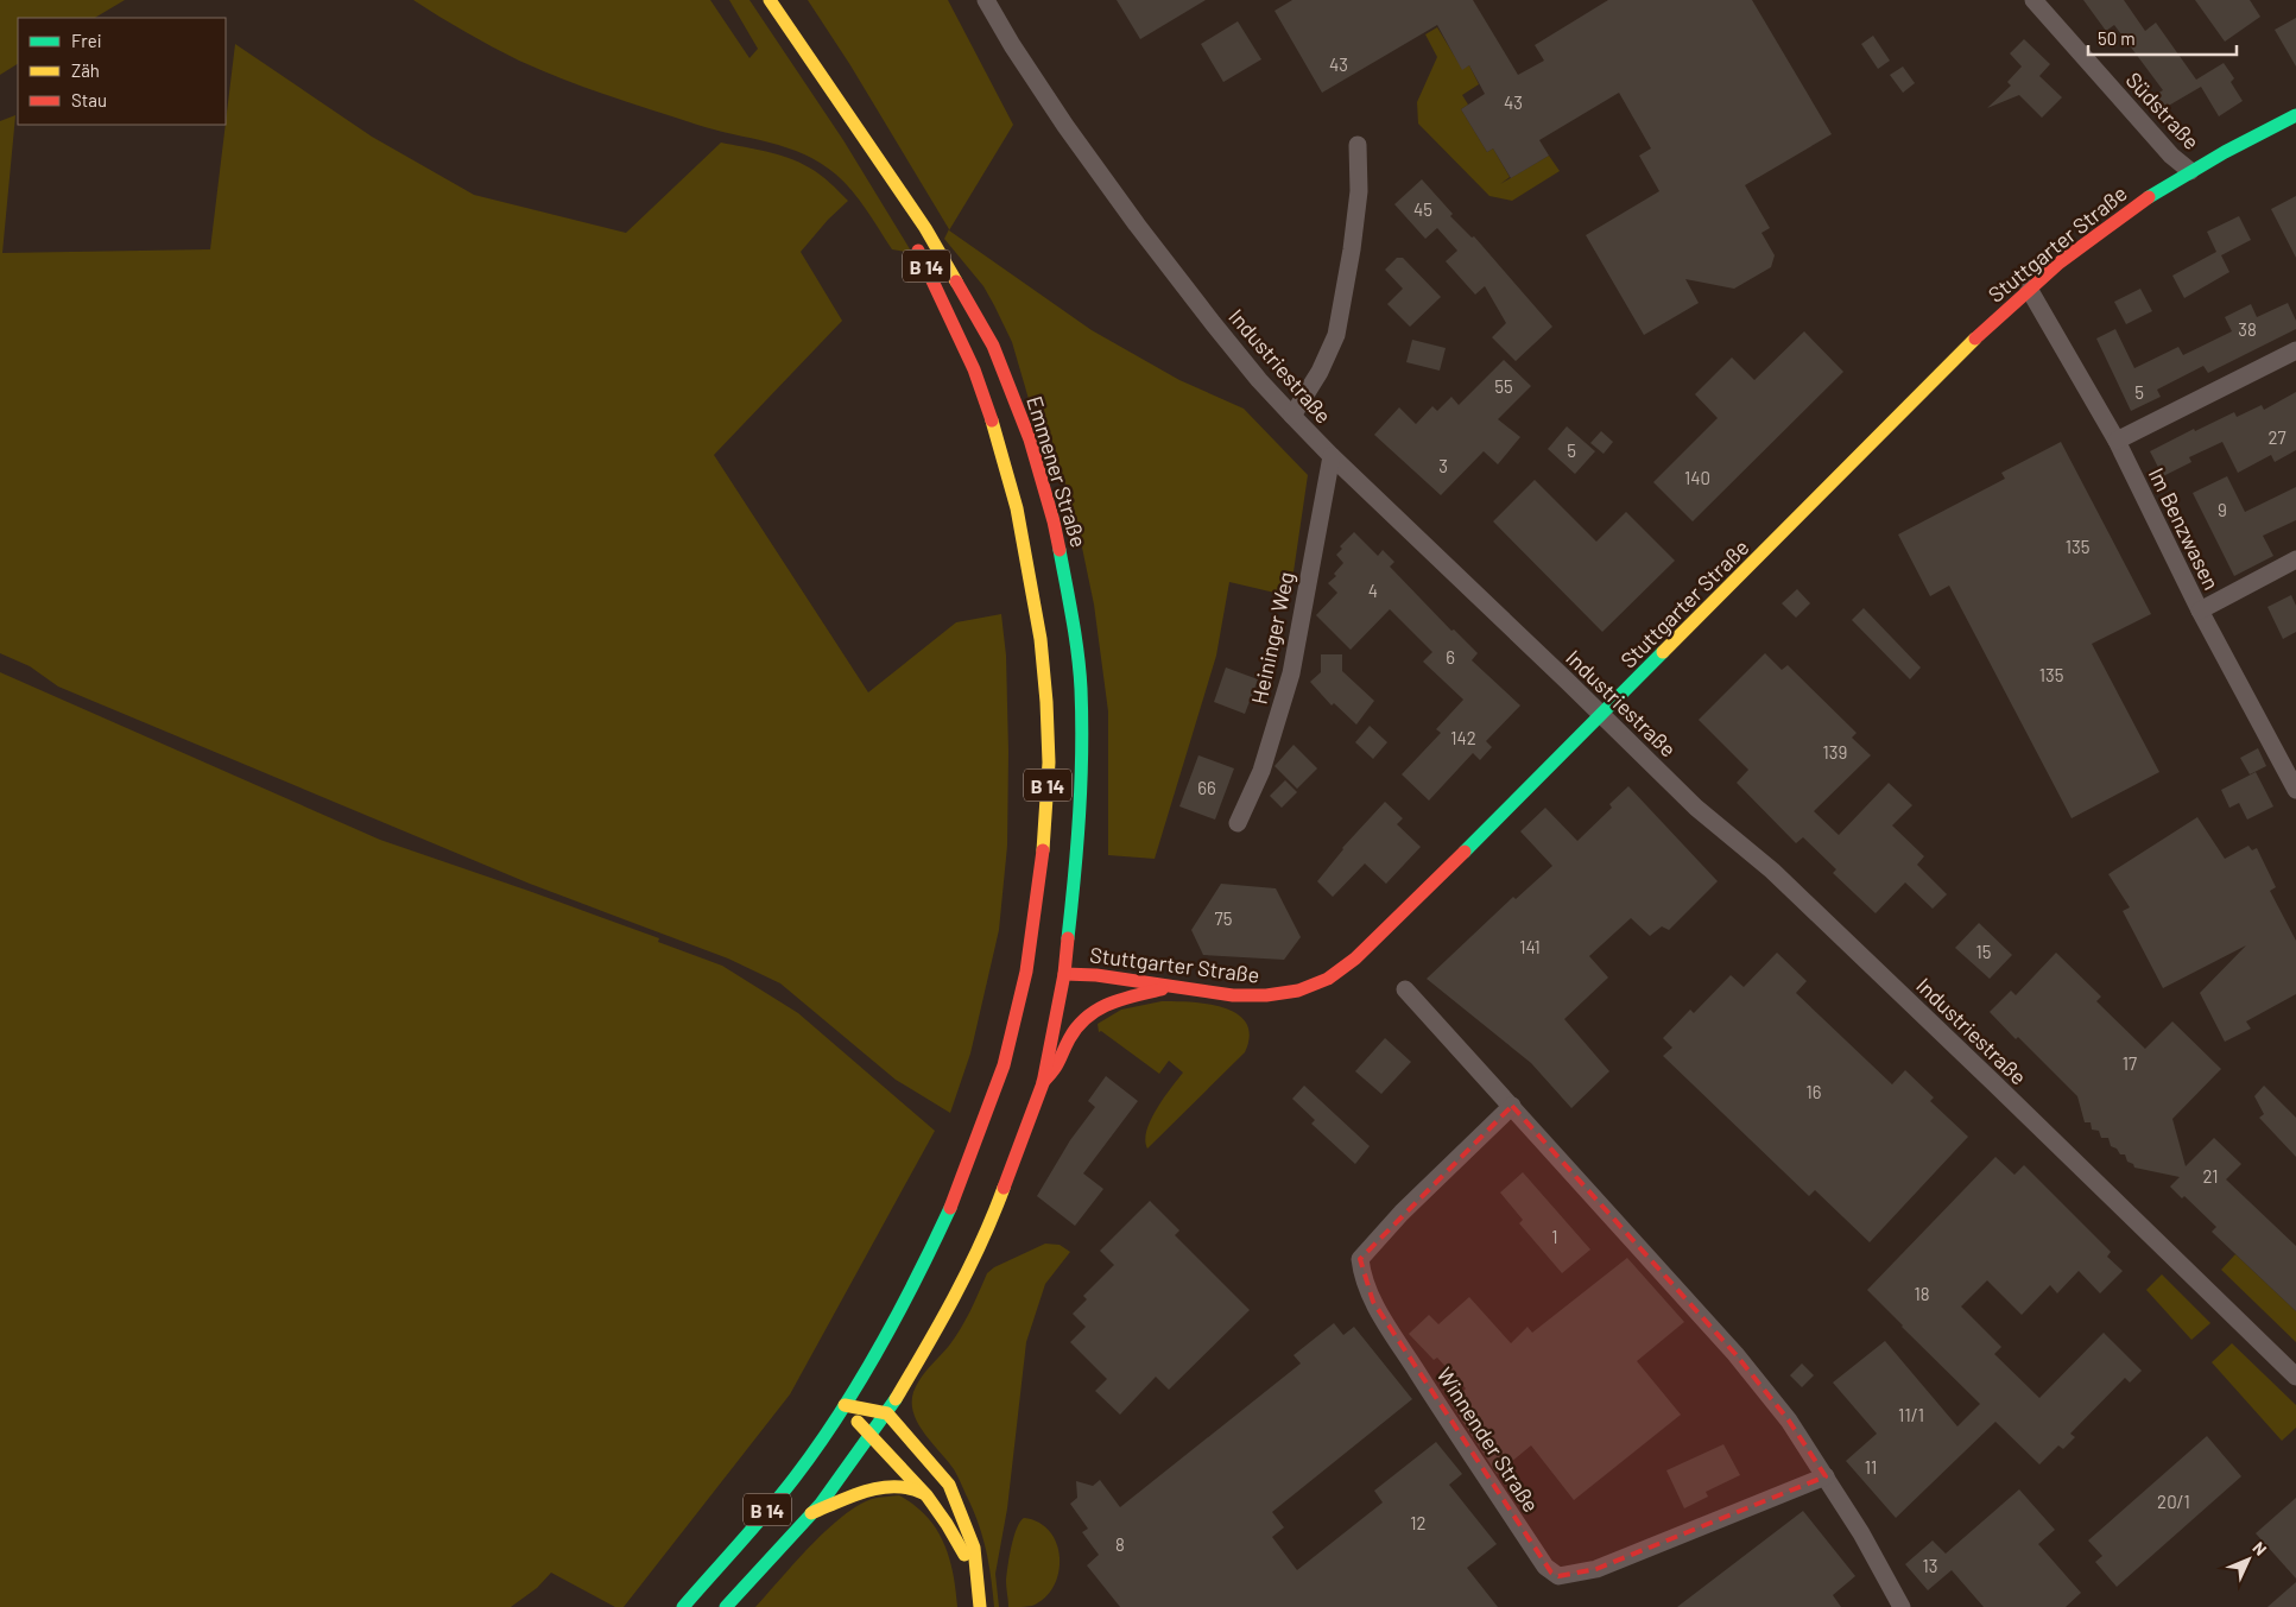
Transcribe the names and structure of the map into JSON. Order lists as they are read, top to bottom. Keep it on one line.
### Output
{"streets":{"main road":["Stuttgarter Straße","B 14","Emmener Straße"],"street":["Südstraße","Industriestraße","Im Benzwasen","Heininger Weg","Winnender Straße"]},"crossings":[["Südstraße","Stuttgarter Straße"],["Stuttgarter Straße","B 14"],["Stuttgarter Straße","Industriestraße"],["Stuttgarter Straße","Emmener Straße"],["Stuttgarter Straße","Im Benzwasen"],["B 14","Emmener Straße"],["Industriestraße","Heininger Weg"]],"house_numbers":["43","43","45","38","55","5","27","5","3","140","9","135","4","6","135","142","139","66","75","141","15","17","16","21","1","18","11/1","11","20/1","12","8","13"],"legend":["Frei","Zäh","Stau"],"scale_bar":"50 m","north":"top right"}
